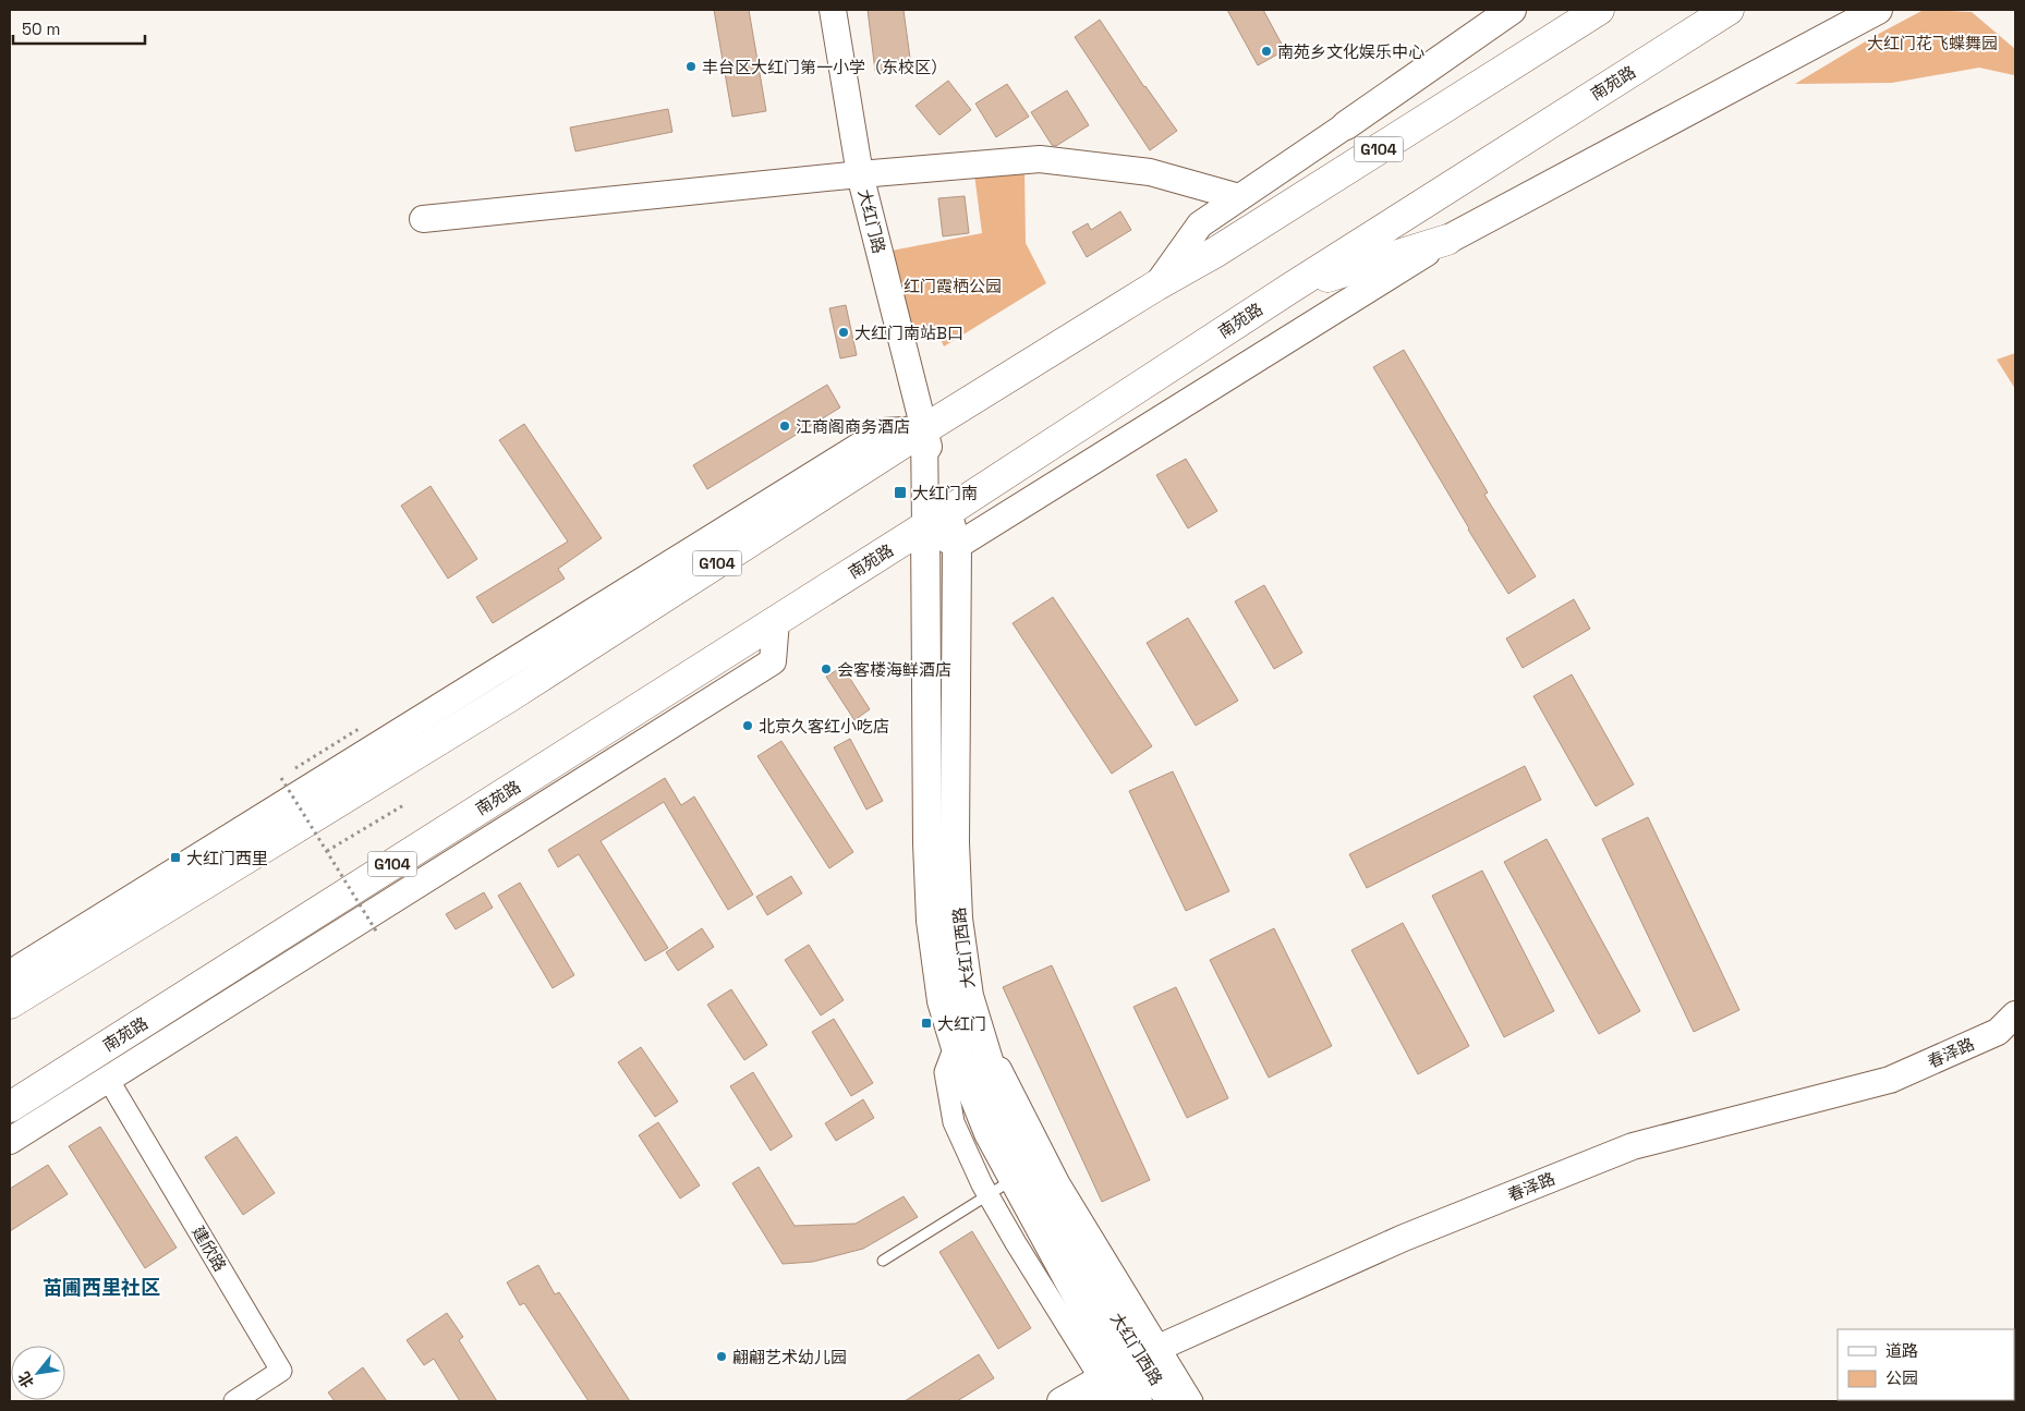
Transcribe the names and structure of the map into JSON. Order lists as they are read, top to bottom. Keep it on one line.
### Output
{"streets":{"highway":["南苑路","G104"],"main road":["大红门西路"],"street":["大红门路","春泽路","建欣路"]},"crossings":[["南苑路","大红门路"],["南苑路","大红门西路"],["G104","大红门路"],["大红门路","大红门西路"],["大红门西路","春泽路"]],"districts":["苗圃西里社区"],"parks":["大红门花飞蝶舞园","红门霞栖公园"],"places":{"other":["南苑乡文化娱乐中心","丰台区大红门第一小学（东校区）","大红门南站B口","江商阁商务酒店","会客楼海鲜酒店","北京久客红小吃店","翩翩艺术幼儿园"],"transit":["大红门南","大红门西里","大红门"]},"legend":["道路","公园"],"scale_bar":"50 m","north":"bottom left"}
